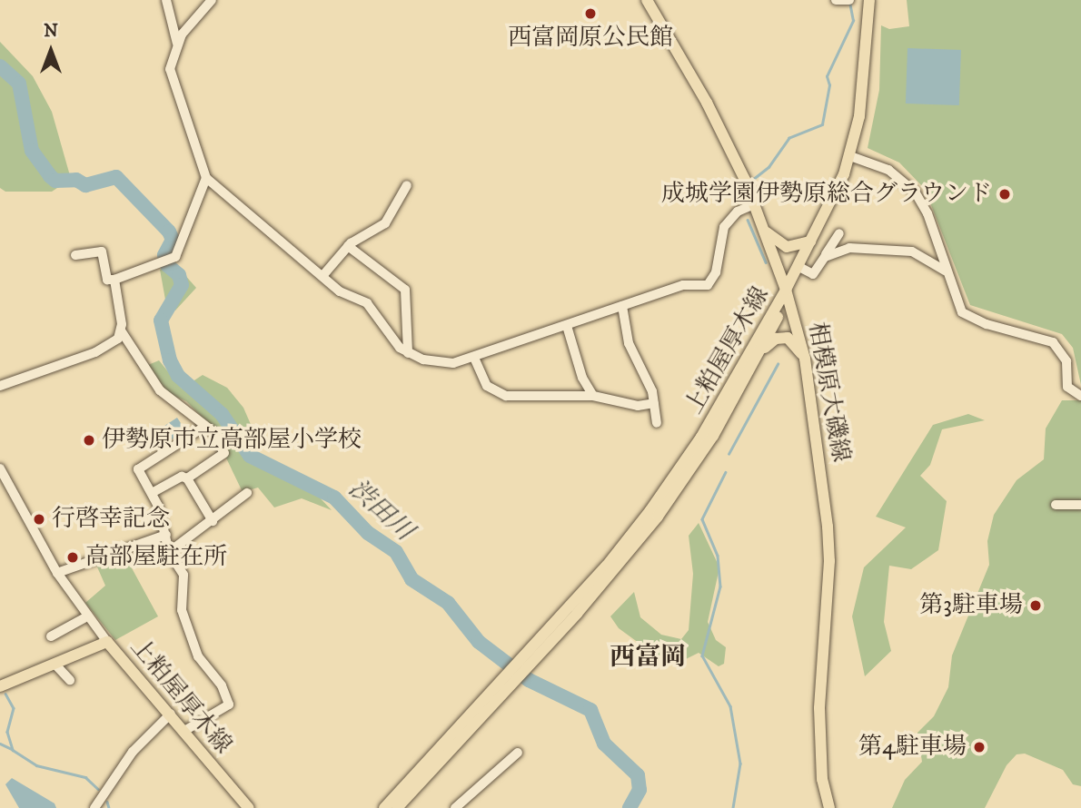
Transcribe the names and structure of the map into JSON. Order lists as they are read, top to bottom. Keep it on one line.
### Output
{"streets":{"main road":["上粕屋厚木線","相模原大磯線"]},"crossings":[["上粕屋厚木線","相模原大磯線"]],"districts":["西富岡"],"water":["渋田川"],"places":["西富岡原公民館","成城学園伊勢原総合グラウンド","伊勢原市立高部屋小学校","行啓幸記念","高部屋駐在所","第3駐車場","第4駐車場"],"north":"top"}
